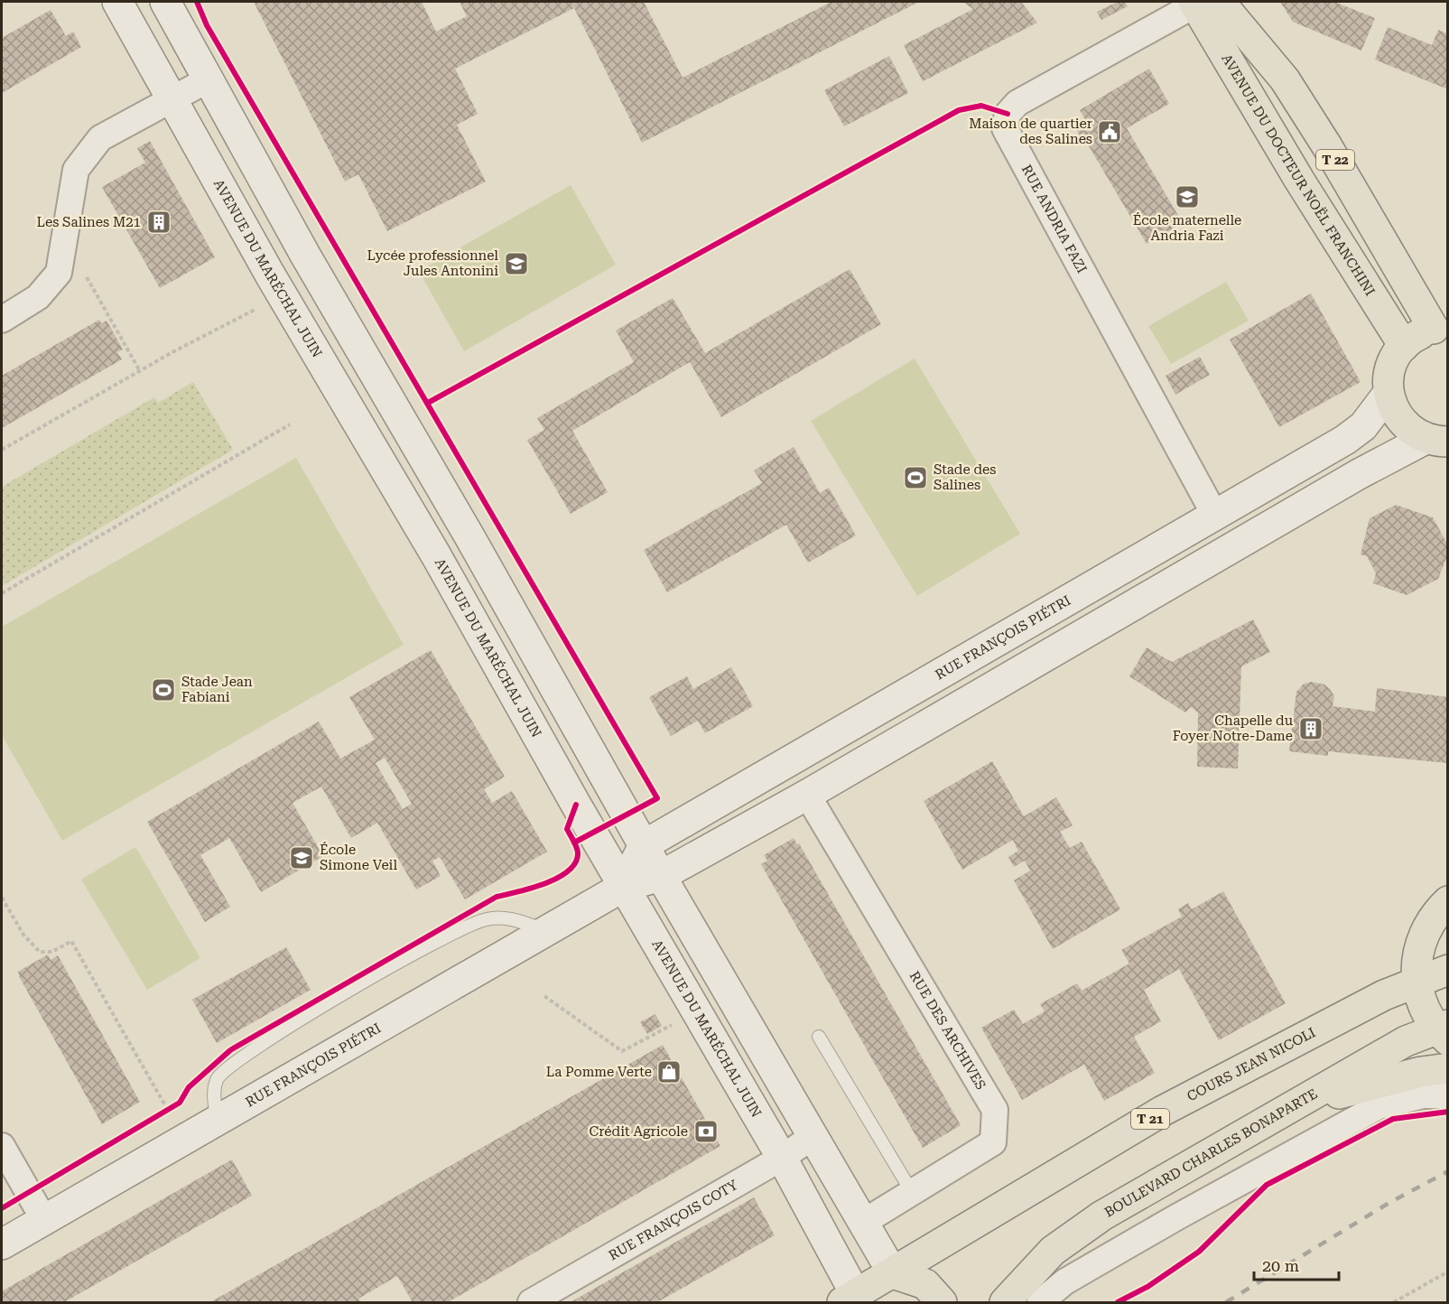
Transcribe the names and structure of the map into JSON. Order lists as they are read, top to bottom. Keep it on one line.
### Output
{"streets":{"main road":["T 22","AVENUE DU DOCTEUR NOËL FRANCHINI","AVENUE DU MARÉCHAL JUIN","RUE FRANÇOIS PIÉTRI","COURS JEAN NICOLI","T 21","BOULEVARD CHARLES BONAPARTE"],"street":["RUE ANDRIA FAZI","RUE DES ARCHIVES","RUE FRANÇOIS COTY"]},"crossings":[["T 22","AVENUE DU DOCTEUR NOËL FRANCHINI"],["T 22","RUE ANDRIA FAZI"],["AVENUE DU DOCTEUR NOËL FRANCHINI","RUE ANDRIA FAZI"],["RUE ANDRIA FAZI","RUE FRANÇOIS PIÉTRI"],["AVENUE DU MARÉCHAL JUIN","RUE FRANÇOIS PIÉTRI"],["AVENUE DU MARÉCHAL JUIN","COURS JEAN NICOLI"],["AVENUE DU MARÉCHAL JUIN","RUE FRANÇOIS COTY"],["RUE FRANÇOIS PIÉTRI","RUE DES ARCHIVES"]],"places":{"public building":["Maison de quartier des Salines"],"school or university":["École maternelle Andria Fazi","Lycée professionnel Jules Antonini","École Simone Veil"],"building":["Les Salines M21","Chapelle du Foyer Notre-Dame"],"sports":["Stade des Salines","Stade Jean Fabiani"],"shop":["La Pomme Verte"],"bank":["Crédit Agricole"]},"scale_bar":"20 m"}
